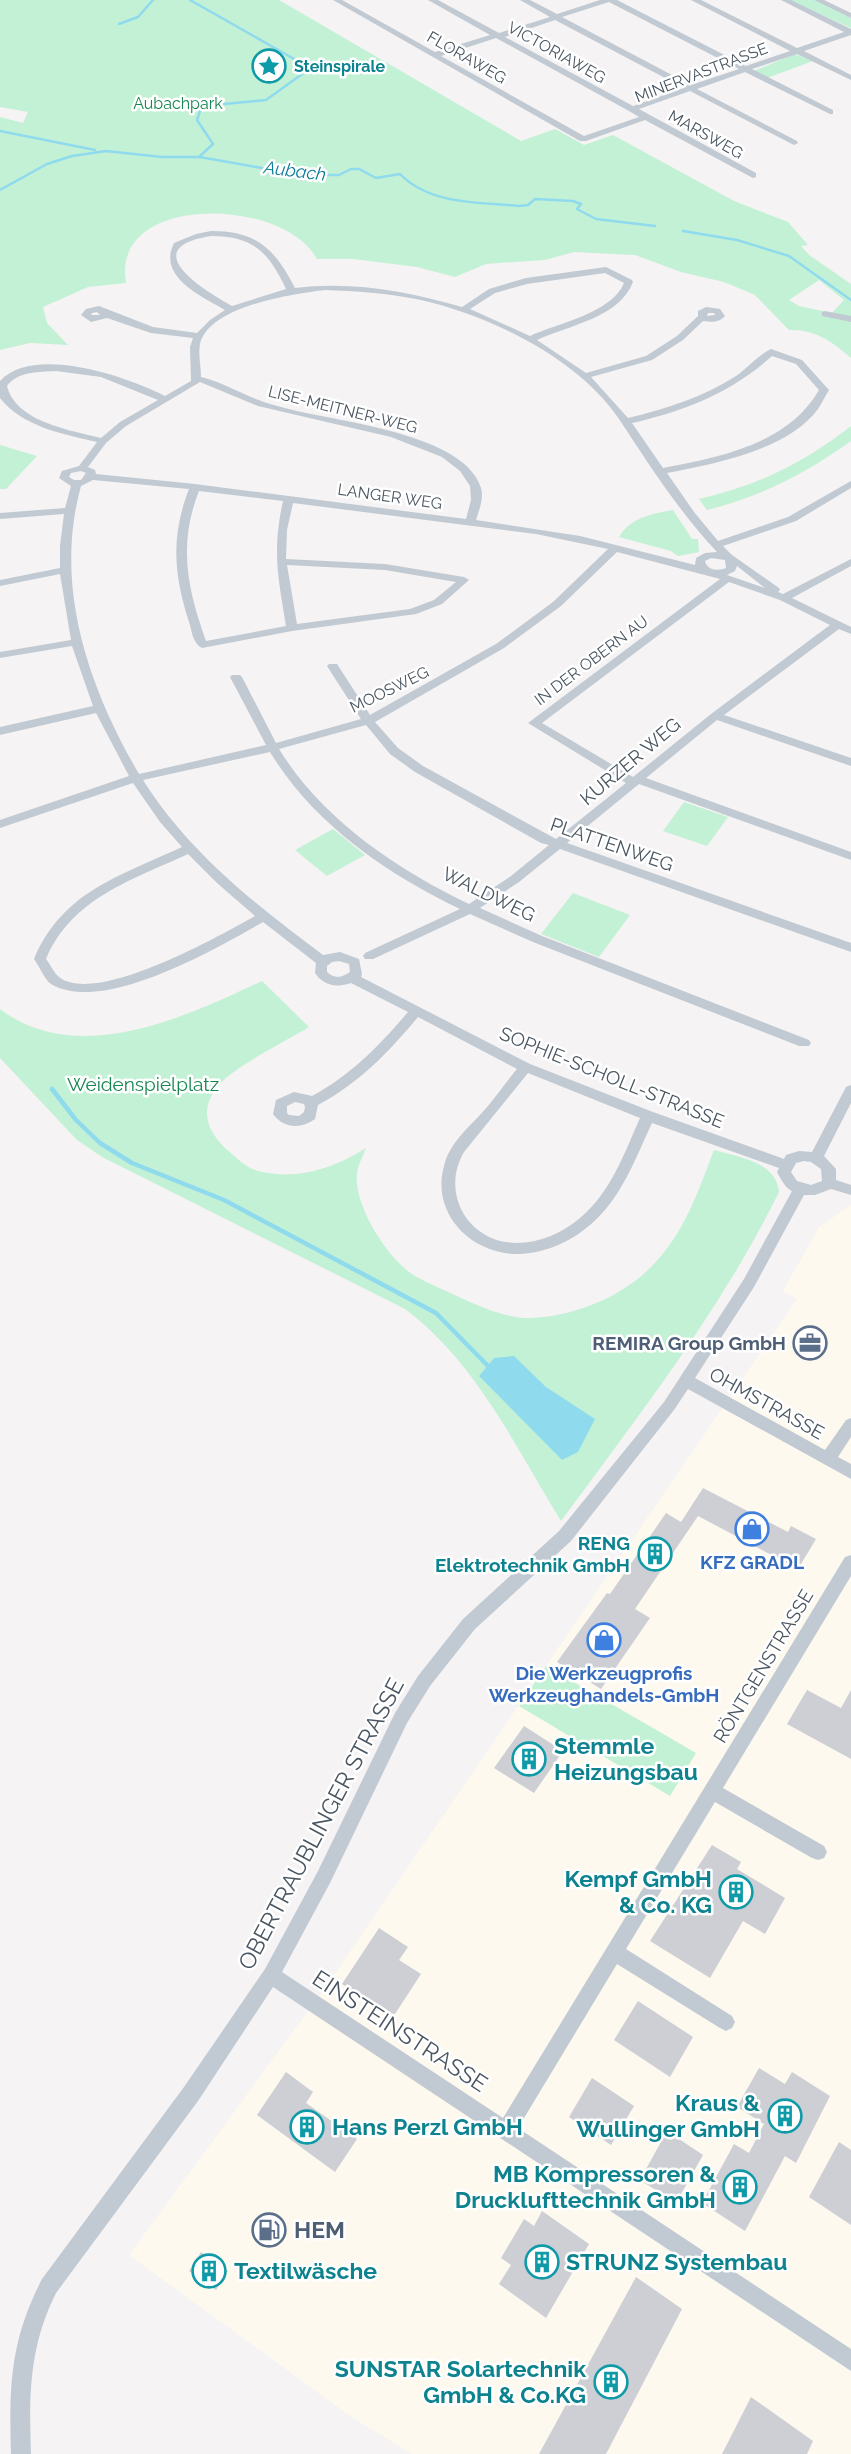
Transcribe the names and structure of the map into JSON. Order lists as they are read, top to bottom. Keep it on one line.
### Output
{"streets":{"street":["VICTORIAWEG","FLORAWEG","MINERVASTRASSE","MARSWEG","LISE-MEITNER-WEG","LANGER WEG","IN DER OBERN AU","MOOSWEG","KURZER WEG","PLATTENWEG","WALDWEG","SOPHIE-SCHOLL-STRASSE","OHMSTRASSE","RÖNTGENSTRASSE","OBERTRAUBLINGER STRASSE","EINSTEINSTRASSE"]},"crossings":[["VICTORIAWEG","MINERVASTRASSE"],["FLORAWEG","MINERVASTRASSE"],["MINERVASTRASSE","MARSWEG"],["LISE-MEITNER-WEG","LANGER WEG"],["LANGER WEG","IN DER OBERN AU"],["LANGER WEG","MOOSWEG"],["LANGER WEG","KURZER WEG"],["IN DER OBERN AU","KURZER WEG"],["MOOSWEG","PLATTENWEG"],["MOOSWEG","WALDWEG"],["MOOSWEG","SOPHIE-SCHOLL-STRASSE"],["KURZER WEG","PLATTENWEG"],["KURZER WEG","WALDWEG"],["SOPHIE-SCHOLL-STRASSE","OBERTRAUBLINGER STRASSE"],["OHMSTRASSE","OBERTRAUBLINGER STRASSE"],["RÖNTGENSTRASSE","EINSTEINSTRASSE"],["OBERTRAUBLINGER STRASSE","EINSTEINSTRASSE"]],"water":["Aubach"],"parks":["Aubachpark","Weidenspielplatz"],"places":{"place":["Steinspirale"],"office":["REMIRA Group GmbH"],"shop":["KFZ GRADL","Die Werkzeugprofis Werkzeughandels-GmbH"],"building":["RENG Elektrotechnik GmbH","Stemmle Heizungsbau","Kempf GmbH & Co. KG","Kraus & Wullinger GmbH","Hans Perzl GmbH","MB Kompressoren & Drucklufttechnik GmbH","STRUNZ Systembau","Textilwäsche","SUNSTAR Solartechnik GmbH & Co.KG"],"fuel station":["HEM"]}}
